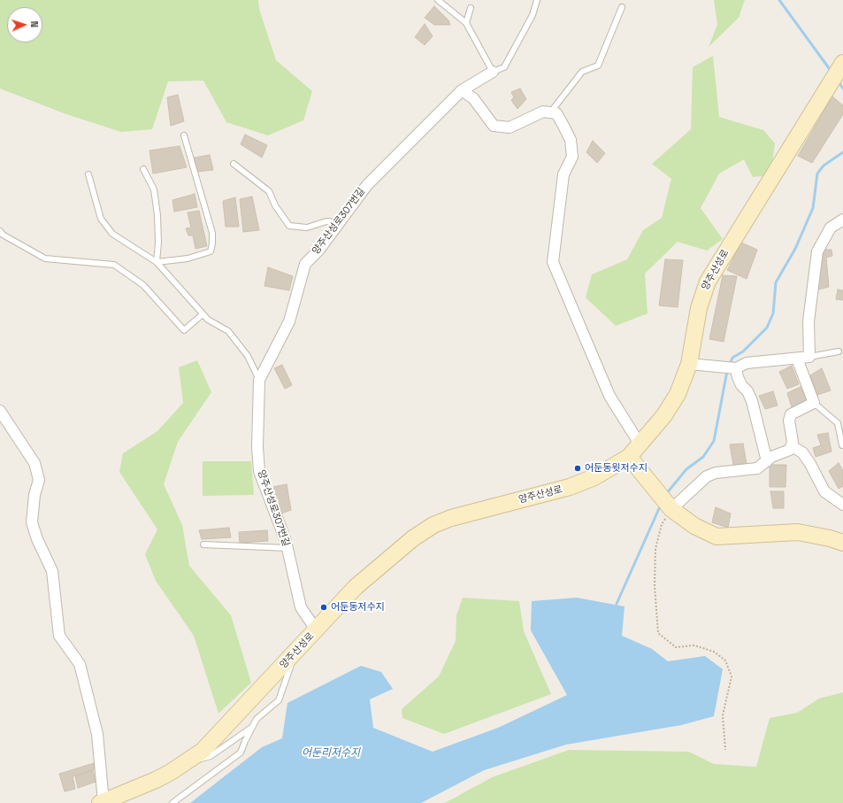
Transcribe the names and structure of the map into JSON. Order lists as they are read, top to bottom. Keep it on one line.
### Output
{"streets":{"street":["양주산성로307번길","양주산성로"]},"crossings":[["양주산성로307번길","양주산성로"]],"water":["어둔리저수지"],"places":["어둔동윗저수지","어둔동저수지"],"north":"right"}
